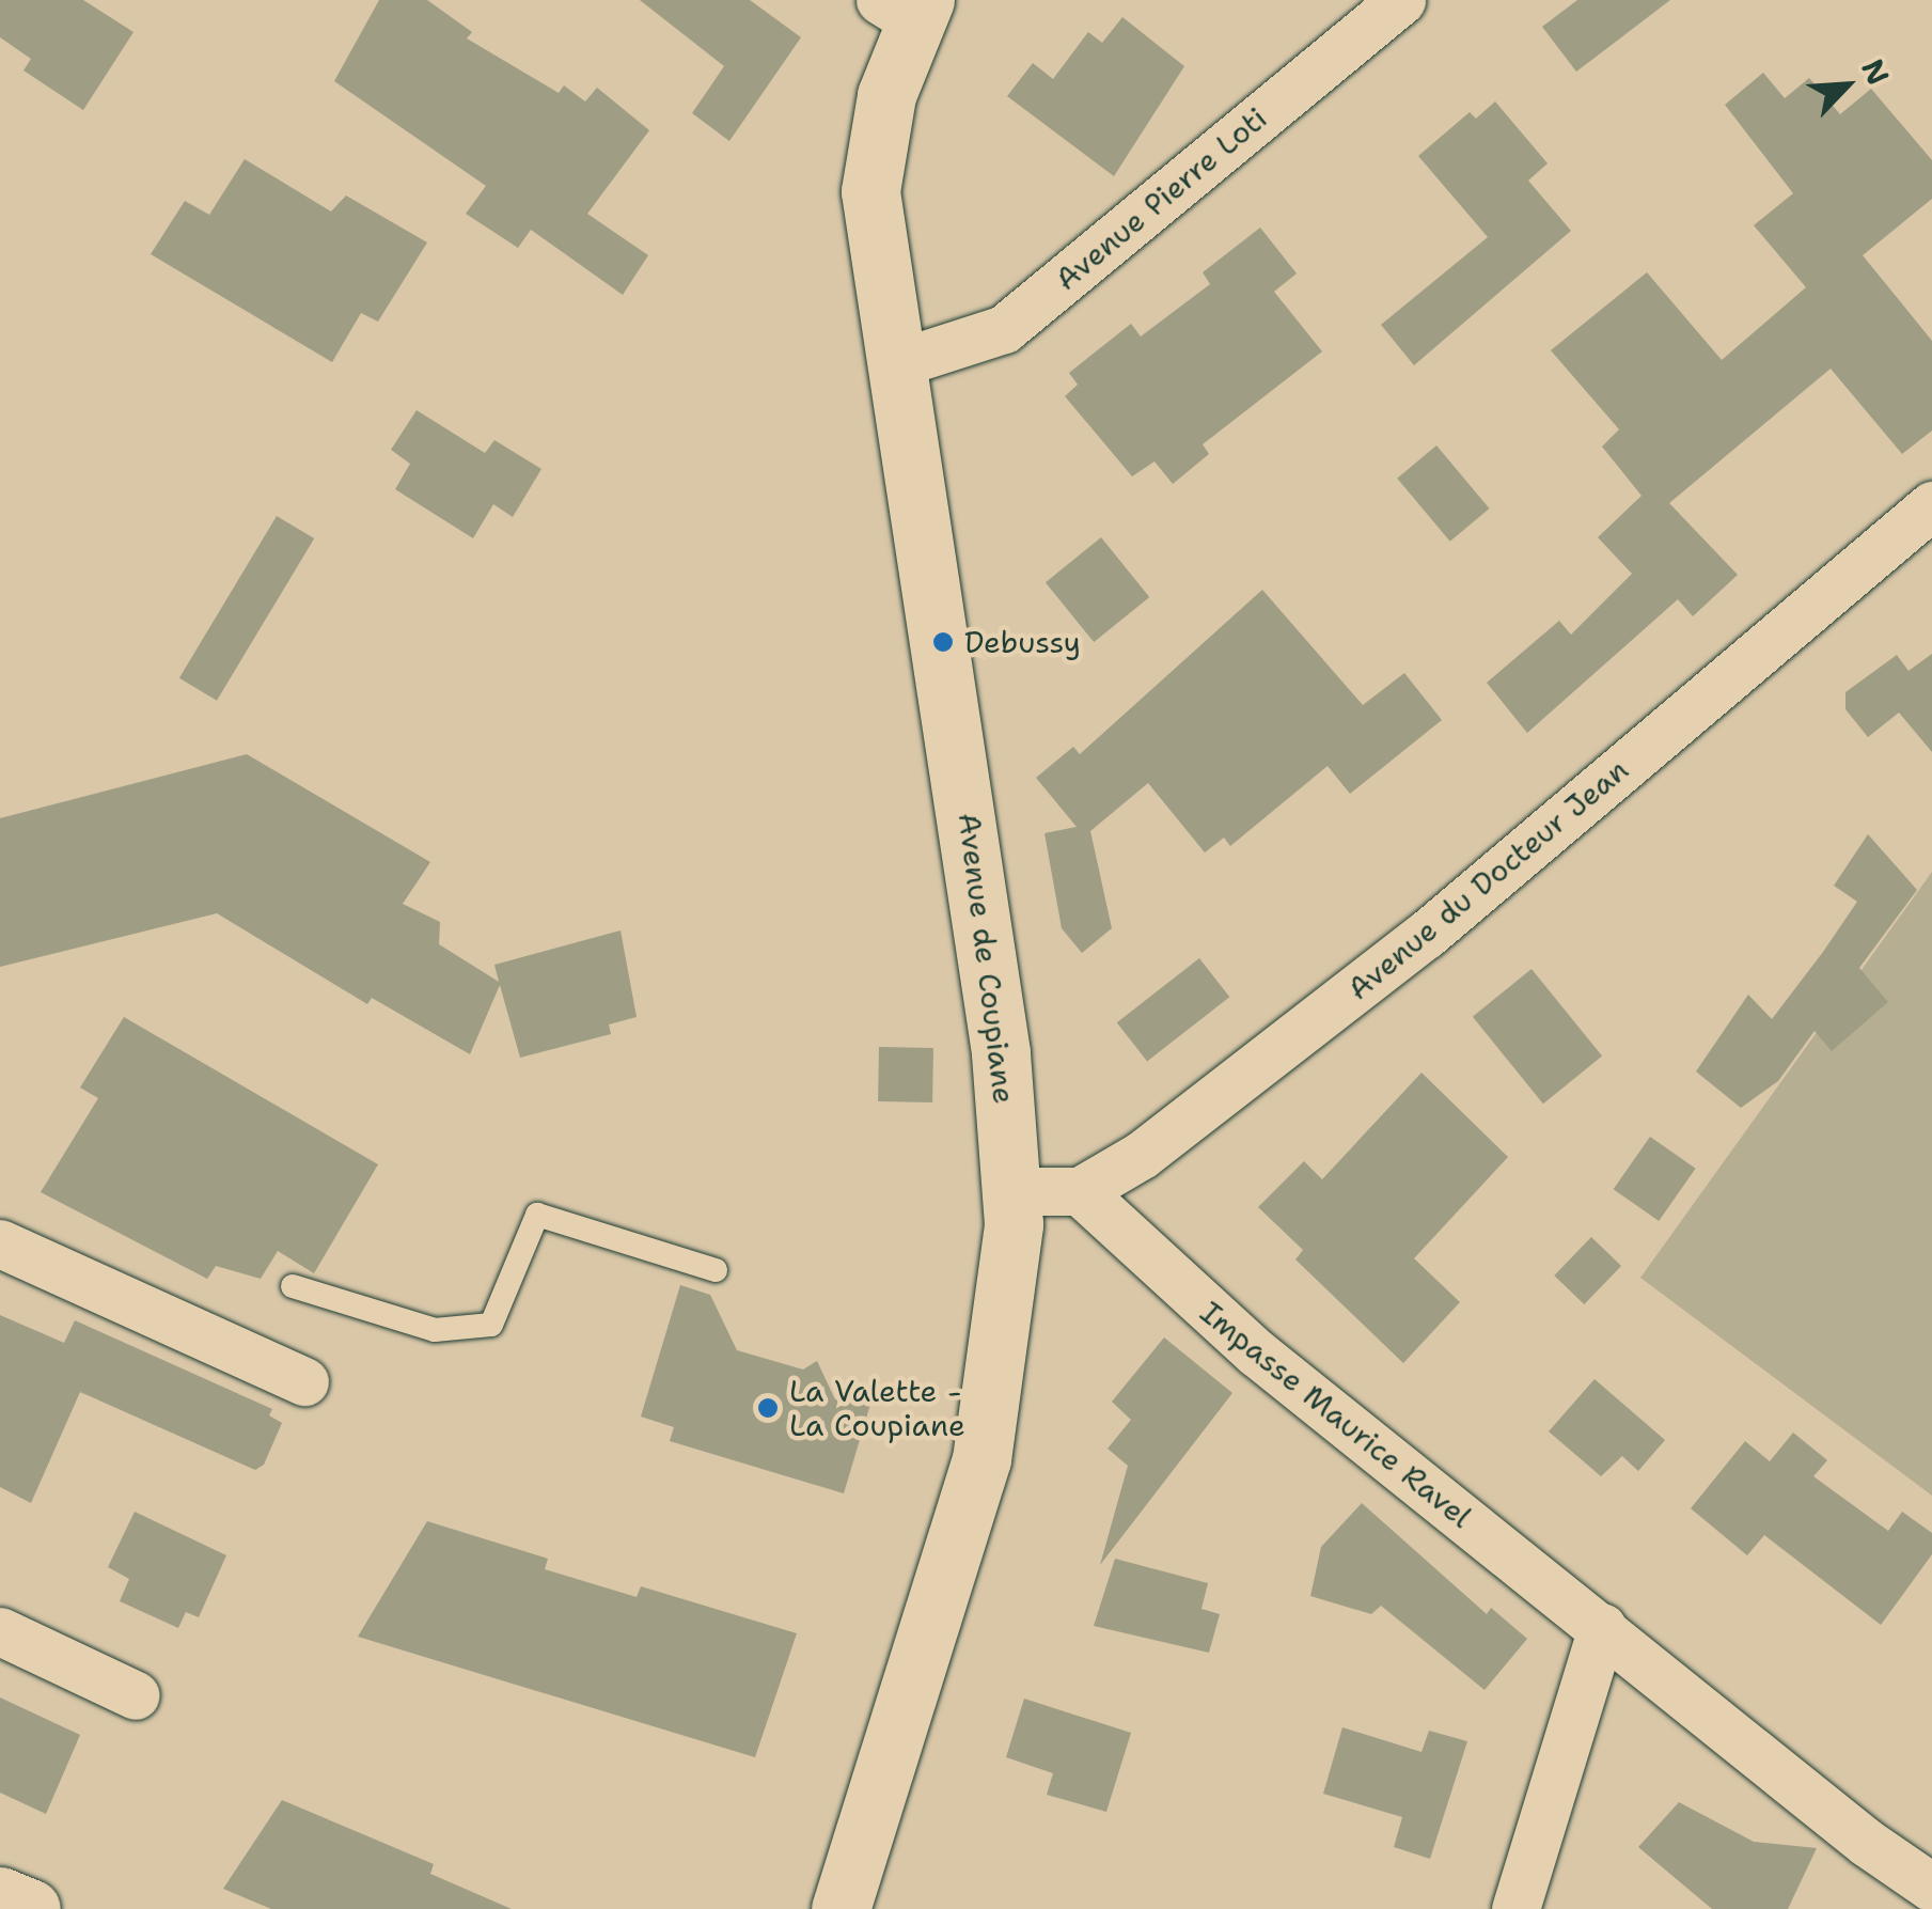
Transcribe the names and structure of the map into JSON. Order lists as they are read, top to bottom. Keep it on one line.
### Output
{"streets":{"main road":["Avenue de Coupiane"],"street":["Avenue Pierre Loti","Avenue du Docteur Jean","Impasse Maurice Ravel"]},"crossings":[["Avenue Pierre Loti","Avenue de Coupiane"],["Avenue du Docteur Jean","Impasse Maurice Ravel"]],"places":["Debussy","La Valette - La Coupiane"],"north":"top right"}
